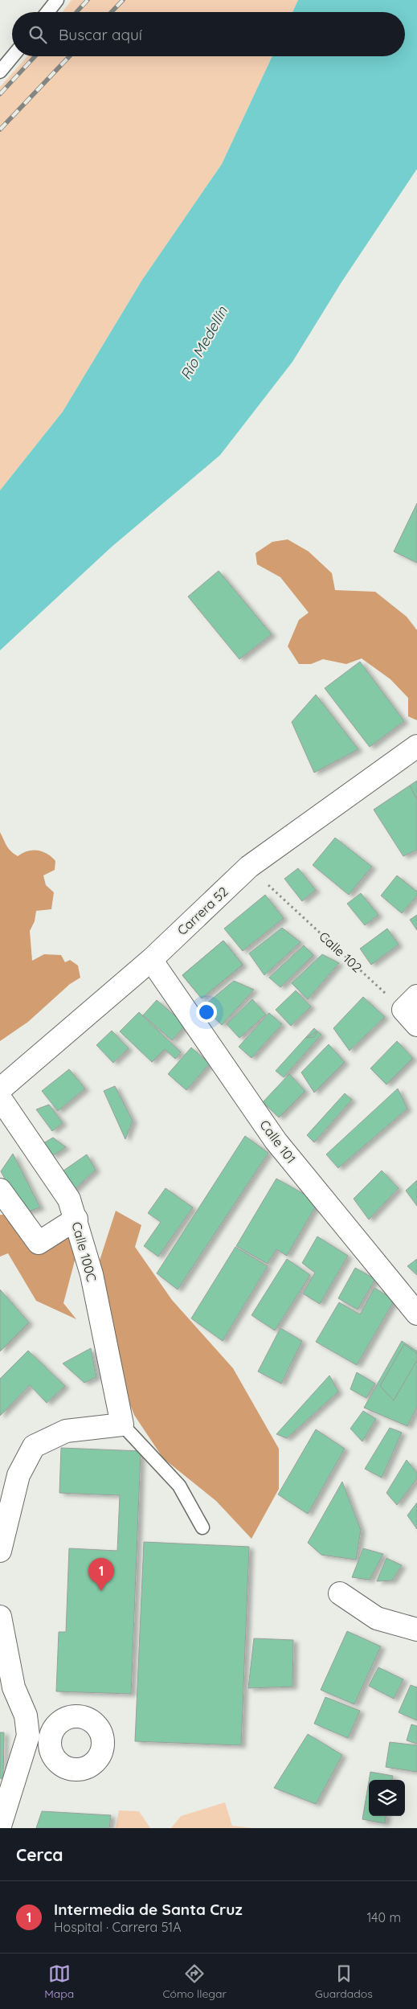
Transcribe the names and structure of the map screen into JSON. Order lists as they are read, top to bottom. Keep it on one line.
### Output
{"streets":{"street":["Carrera 52","Calle 101","Calle 100C"],"path":["Calle 102"]},"crossings":[["Carrera 52","Calle 101"]],"water":["Río Medellín"],"page":{"search":"Buscar aquí","pins":"1","heading":"Cerca","list":[{"mark":"1","name":"Intermedia de Santa Cruz","note":"Hospital · Carrera 51A","value":"140 m"}],"nav":["Mapa","Cómo llegar","Guardados"]}}
